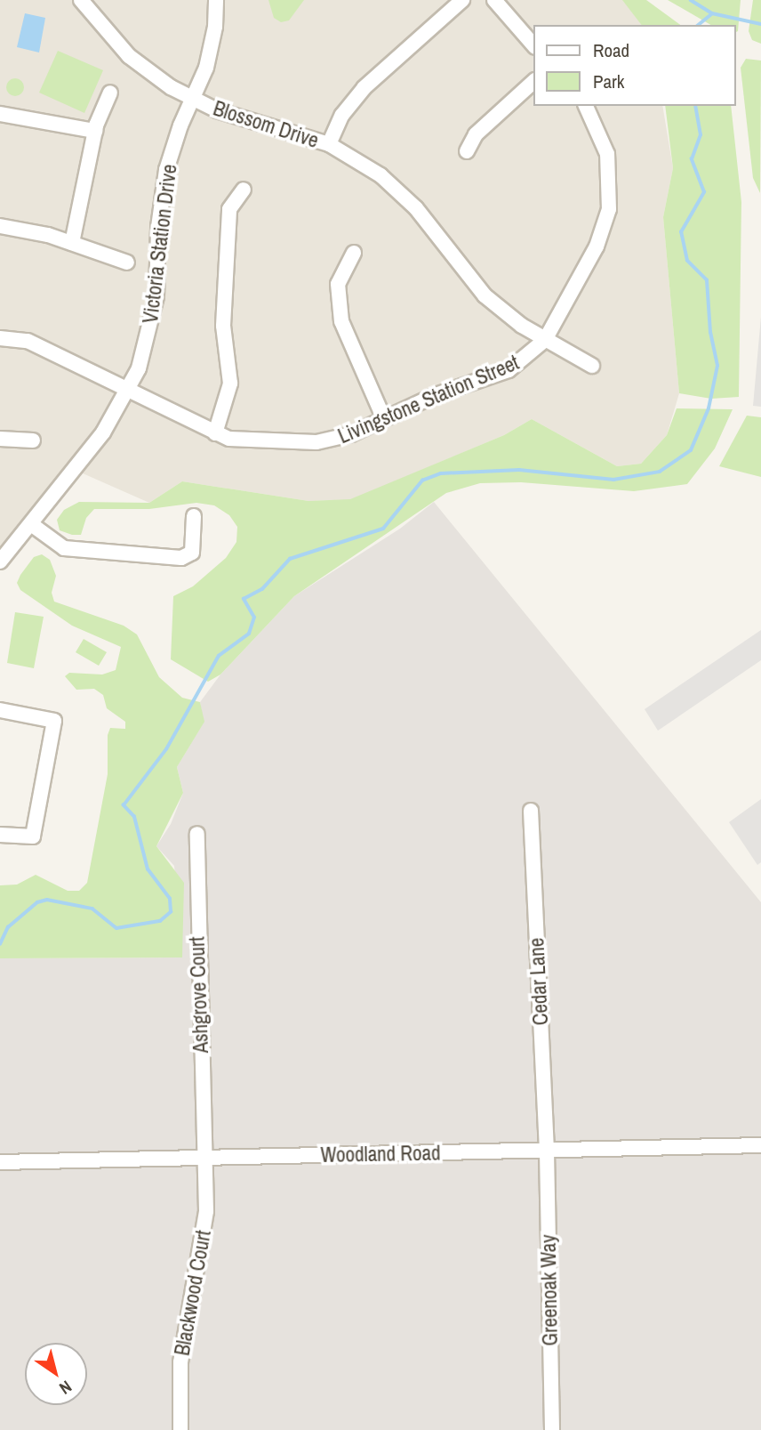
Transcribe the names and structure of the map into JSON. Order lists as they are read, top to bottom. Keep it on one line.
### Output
{"streets":{"street":["Blossom Drive","Victoria Station Drive","Livingstone Station Street","Cedar Lane","Ashgrove Court","Woodland Road","Greenoak Way","Blackwood Court"]},"crossings":[["Blossom Drive","Victoria Station Drive"],["Blossom Drive","Livingstone Station Street"],["Victoria Station Drive","Livingstone Station Street"],["Cedar Lane","Woodland Road"],["Cedar Lane","Greenoak Way"],["Ashgrove Court","Woodland Road"],["Ashgrove Court","Blackwood Court"],["Woodland Road","Greenoak Way"],["Woodland Road","Blackwood Court"]],"legend":["Road","Park"],"north":"bottom right"}
